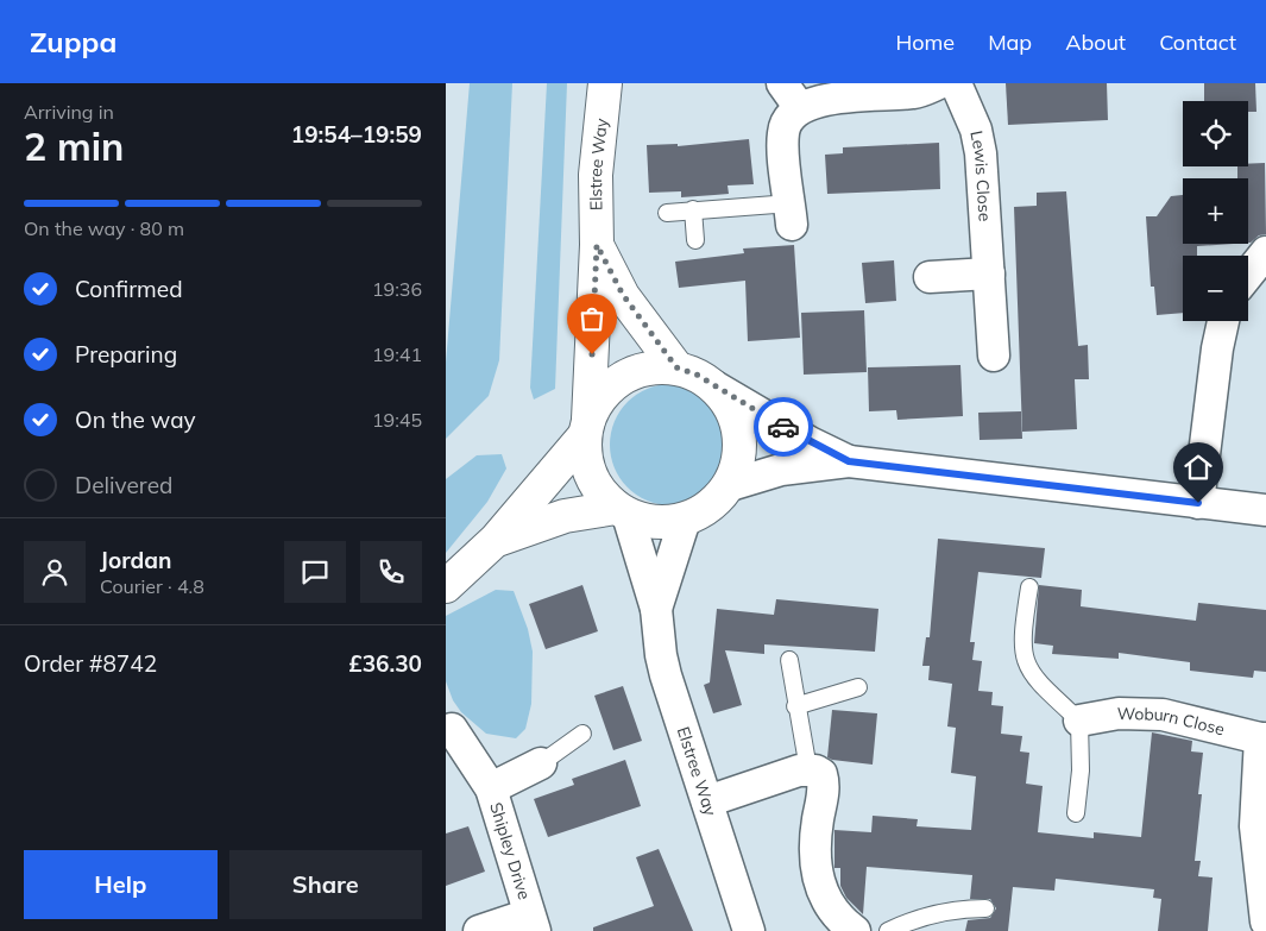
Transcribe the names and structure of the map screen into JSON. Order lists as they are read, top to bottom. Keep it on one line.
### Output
{"streets":{"main road":["Elstree Way"],"street":["Lewis Close","Woburn Close","Shipley Drive"]},"page":{"header":"Zuppa","nav":["Home","Map","About","Contact"],"heading":["2 min","Arriving in","19:54–19:59"],"panel":["Jordan","Courier · 4.8","Order #8742","£36.30"],"map_buttons":["+","−"],"bar":"On the way · 80 m","list":[["Confirmed","19:36"],["Preparing","19:41"],["On the way","19:45"],"Delivered"],"buttons":["Help","Share"]}}
